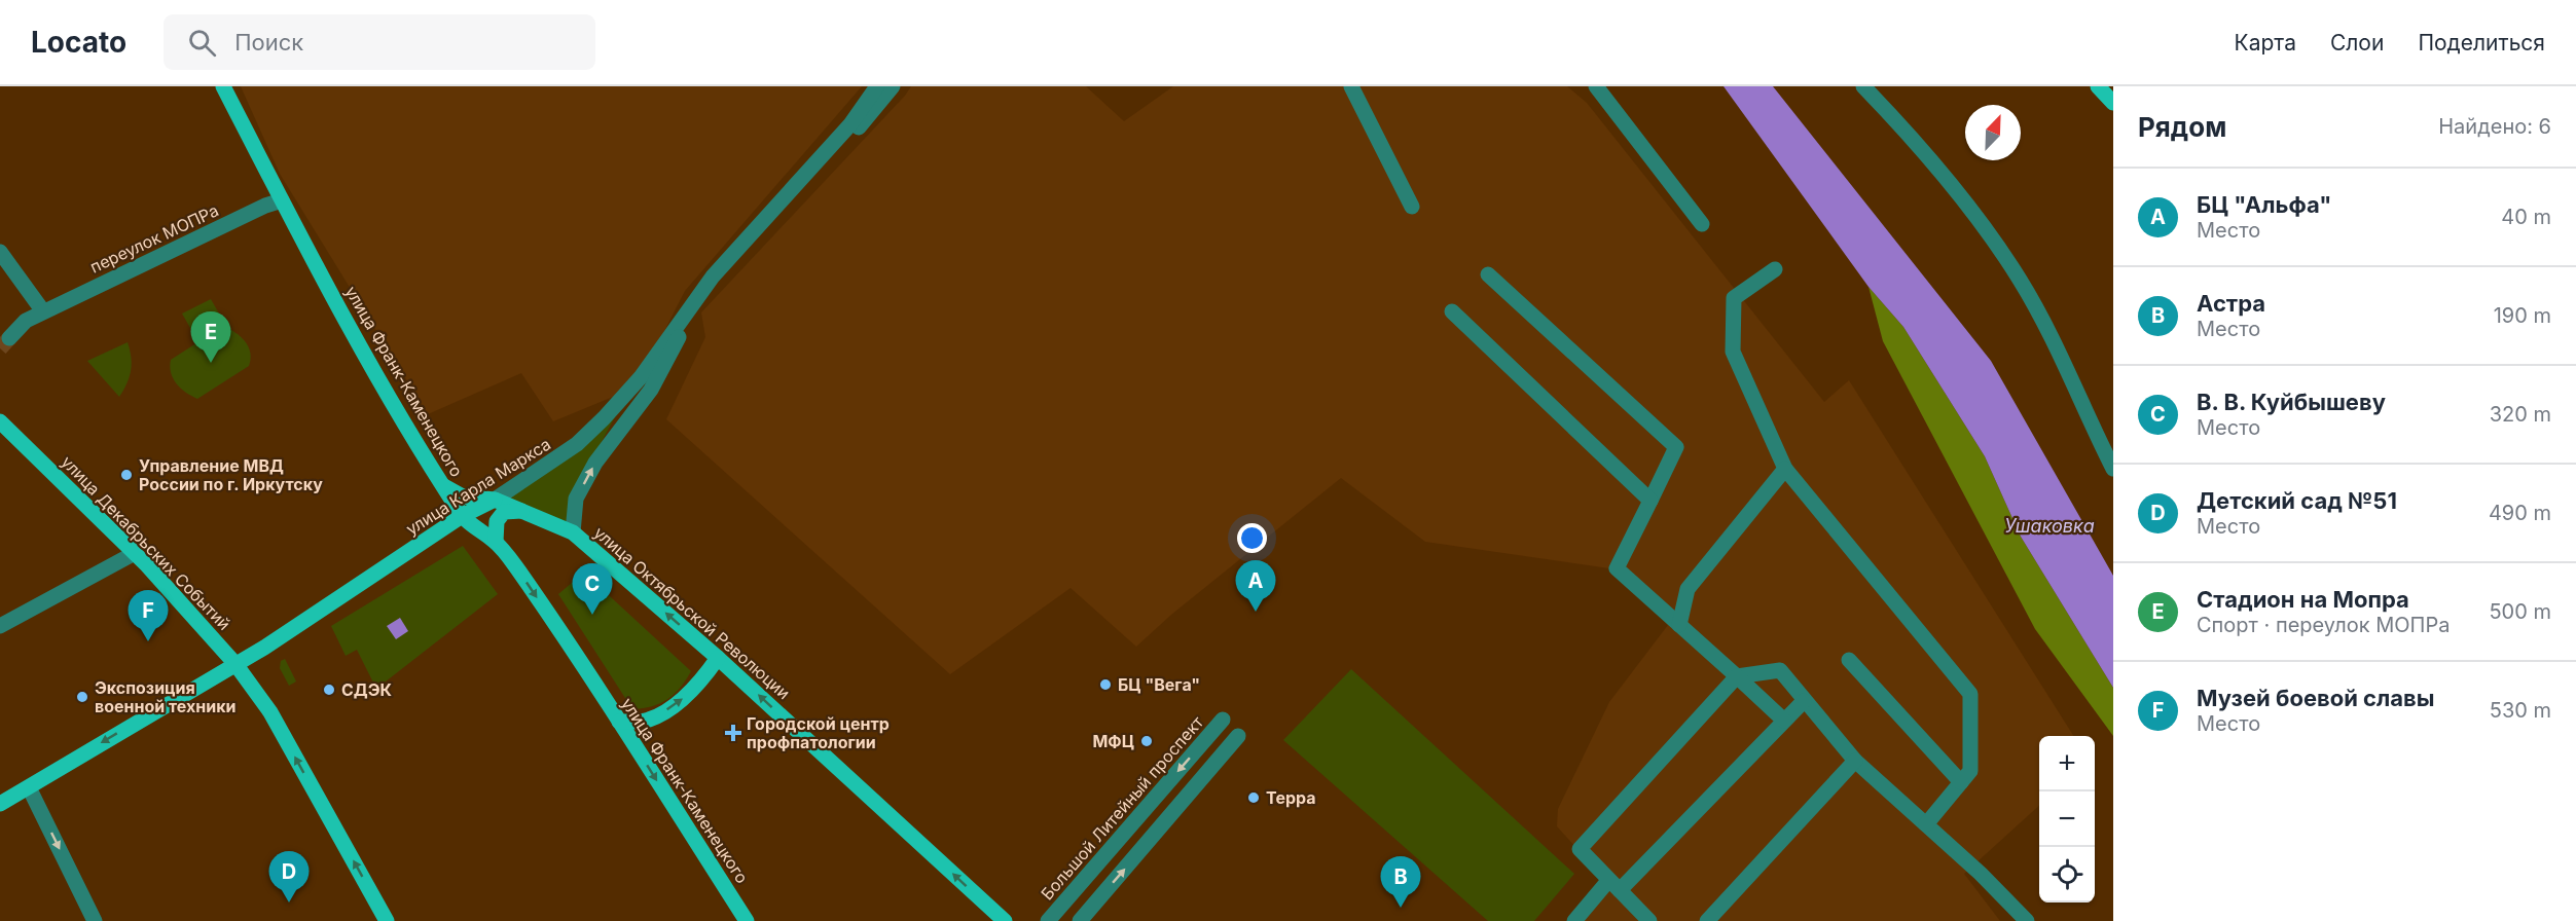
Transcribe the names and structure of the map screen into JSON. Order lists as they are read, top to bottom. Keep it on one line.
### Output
{"streets":{"main road":["улица Франк-Каменецкого","улица Карла Маркса","улица Декабрьских Событий","улица Октябрьской Революции"],"street":["переулок МОПРа","Большой Литейный проспект"]},"crossings":[["переулок МОПРа","улица Франк-Каменецкого"],["улица Франк-Каменецкого","улица Карла Маркса"],["улица Франк-Каменецкого","улица Октябрьской Революции"],["улица Карла Маркса","улица Декабрьских Событий"],["улица Карла Маркса","улица Октябрьской Революции"]],"one_way":["улица Франк-Каменецкого","улица Декабрьских Событий","улица Октябрьской Революции"],"water":["Ушаковка"],"places":{"other":["Управление МВД России по г. Иркутску","БЦ \"Вега\"","СДЭК","Экспозиция военной техники","МФЦ","Терра"],"health":["Городской центр профпатологии"]},"north":"top right","page":{"header":"Locato","search":"Поиск","nav":["Карта","Слои","Поделиться"],"heading":["Рядом","Найдено: 6"],"list":[{"mark":"A","name":"БЦ \"Альфа\"","note":"Место","value":"40 m"},{"mark":"B","name":"Астра","note":"Место","value":"190 m"},{"mark":"C","name":"В. В. Куйбышеву","note":"Место","value":"320 m"},{"mark":"D","name":"Детский сад №51","note":"Место","value":"490 m"},{"mark":"E","name":"Стадион на Мопра","note":"Спорт · переулок МОПРа","value":"500 m"},{"mark":"F","name":"Музей боевой славы","note":"Место","value":"530 m"}],"pins":["E","A","C","F","D","B"],"map_buttons":["+","−"]}}
